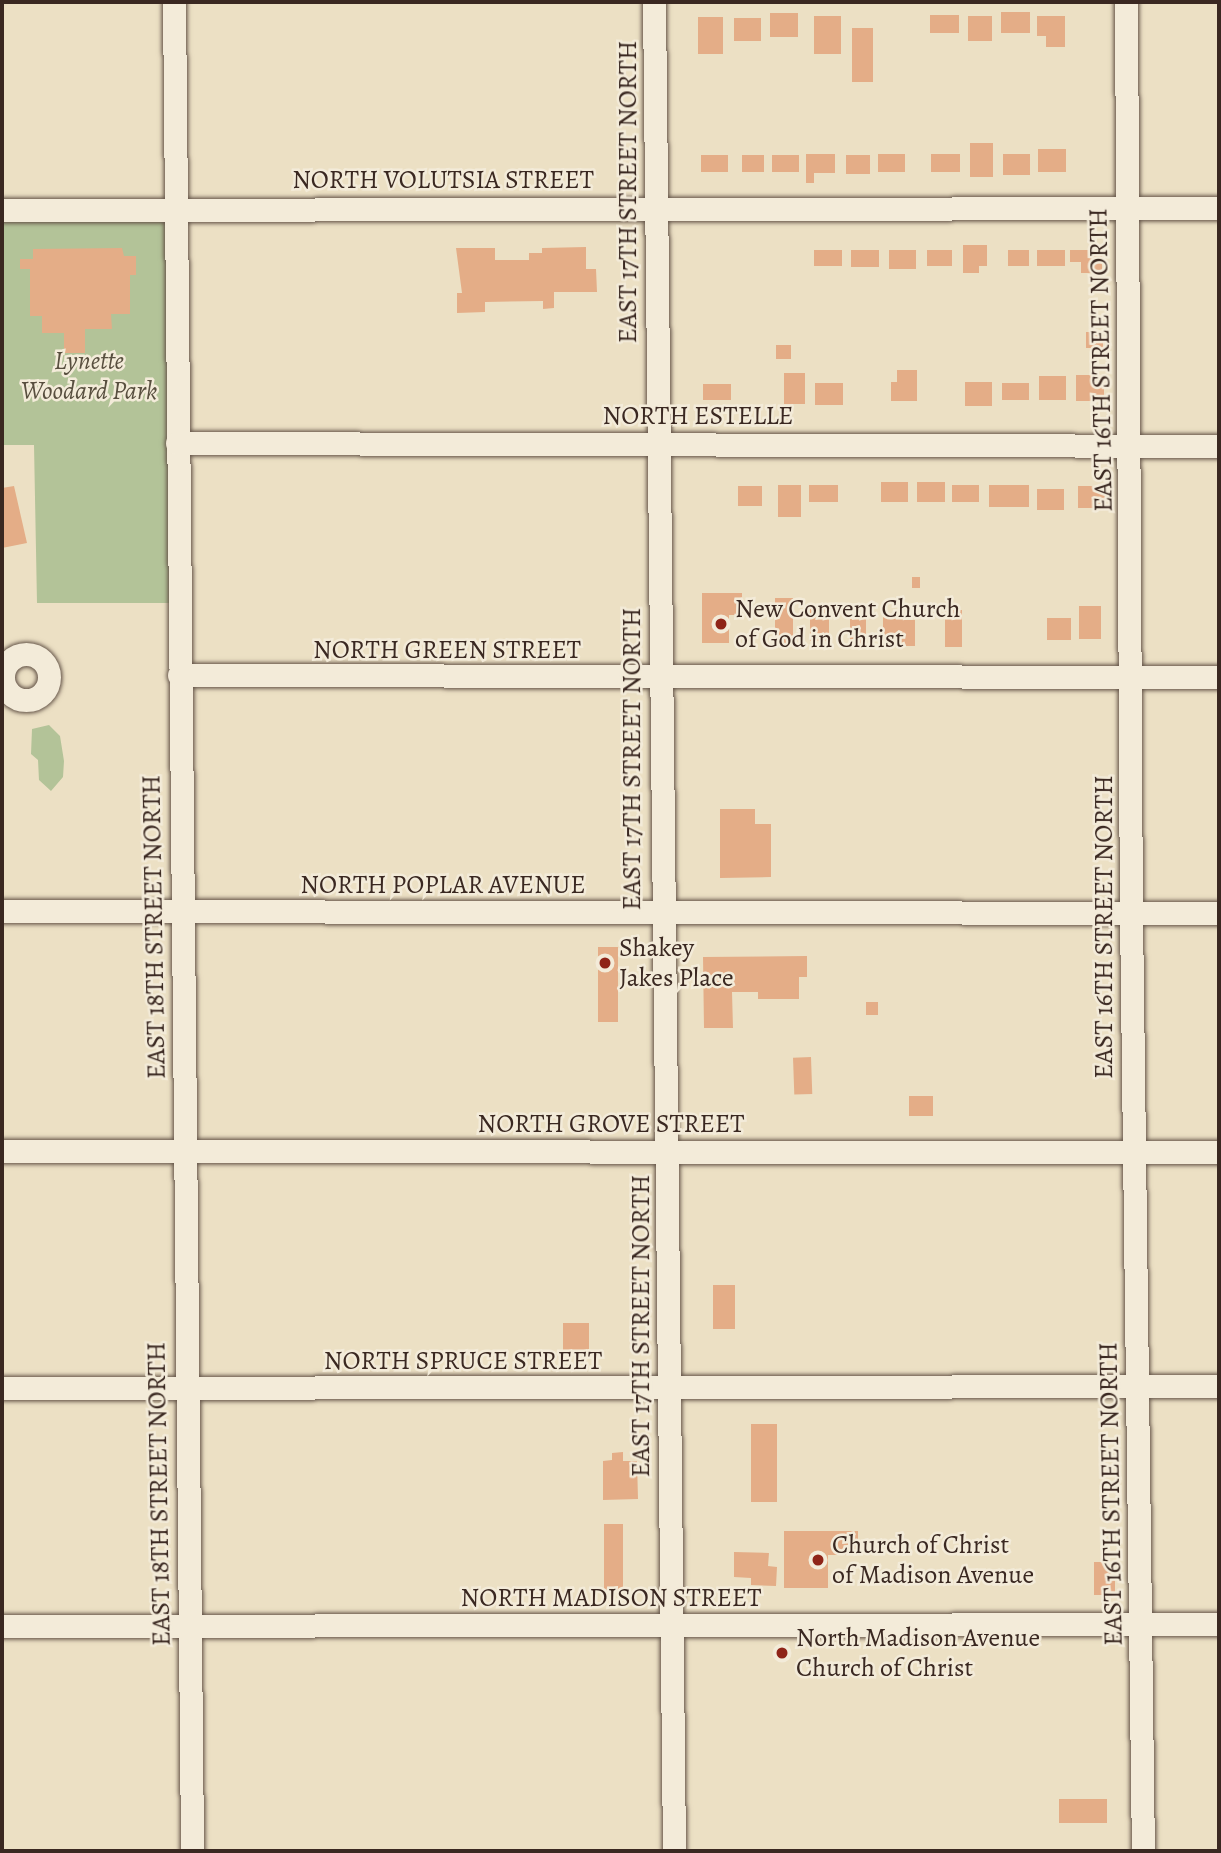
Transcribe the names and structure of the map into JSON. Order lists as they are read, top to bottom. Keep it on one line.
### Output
{"streets":{"street":["NORTH VOLUTSIA STREET","EAST 17TH STREET NORTH","EAST 16TH STREET NORTH","NORTH ESTELLE","NORTH GREEN STREET","NORTH POPLAR AVENUE","EAST 18TH STREET NORTH","NORTH GROVE STREET","NORTH SPRUCE STREET","NORTH MADISON STREET"]},"crossings":[["NORTH VOLUTSIA STREET","EAST 17TH STREET NORTH"],["NORTH VOLUTSIA STREET","EAST 16TH STREET NORTH"],["NORTH VOLUTSIA STREET","EAST 18TH STREET NORTH"],["EAST 17TH STREET NORTH","NORTH ESTELLE"],["EAST 17TH STREET NORTH","NORTH GREEN STREET"],["EAST 17TH STREET NORTH","NORTH POPLAR AVENUE"],["EAST 17TH STREET NORTH","NORTH GROVE STREET"],["EAST 17TH STREET NORTH","NORTH SPRUCE STREET"],["EAST 17TH STREET NORTH","NORTH MADISON STREET"],["EAST 16TH STREET NORTH","NORTH ESTELLE"],["EAST 16TH STREET NORTH","NORTH GREEN STREET"],["EAST 16TH STREET NORTH","NORTH POPLAR AVENUE"],["EAST 16TH STREET NORTH","NORTH GROVE STREET"],["EAST 16TH STREET NORTH","NORTH SPRUCE STREET"],["EAST 16TH STREET NORTH","NORTH MADISON STREET"],["NORTH ESTELLE","EAST 18TH STREET NORTH"],["NORTH GREEN STREET","EAST 18TH STREET NORTH"],["NORTH POPLAR AVENUE","EAST 18TH STREET NORTH"],["EAST 18TH STREET NORTH","NORTH GROVE STREET"],["EAST 18TH STREET NORTH","NORTH SPRUCE STREET"],["EAST 18TH STREET NORTH","NORTH MADISON STREET"]],"parks":["Lynette Woodard Park"],"places":["New Convent Church of God in Christ","Shakey Jakes Place","Church of Christ of Madison Avenue","North Madison Avenue Church of Christ"]}
